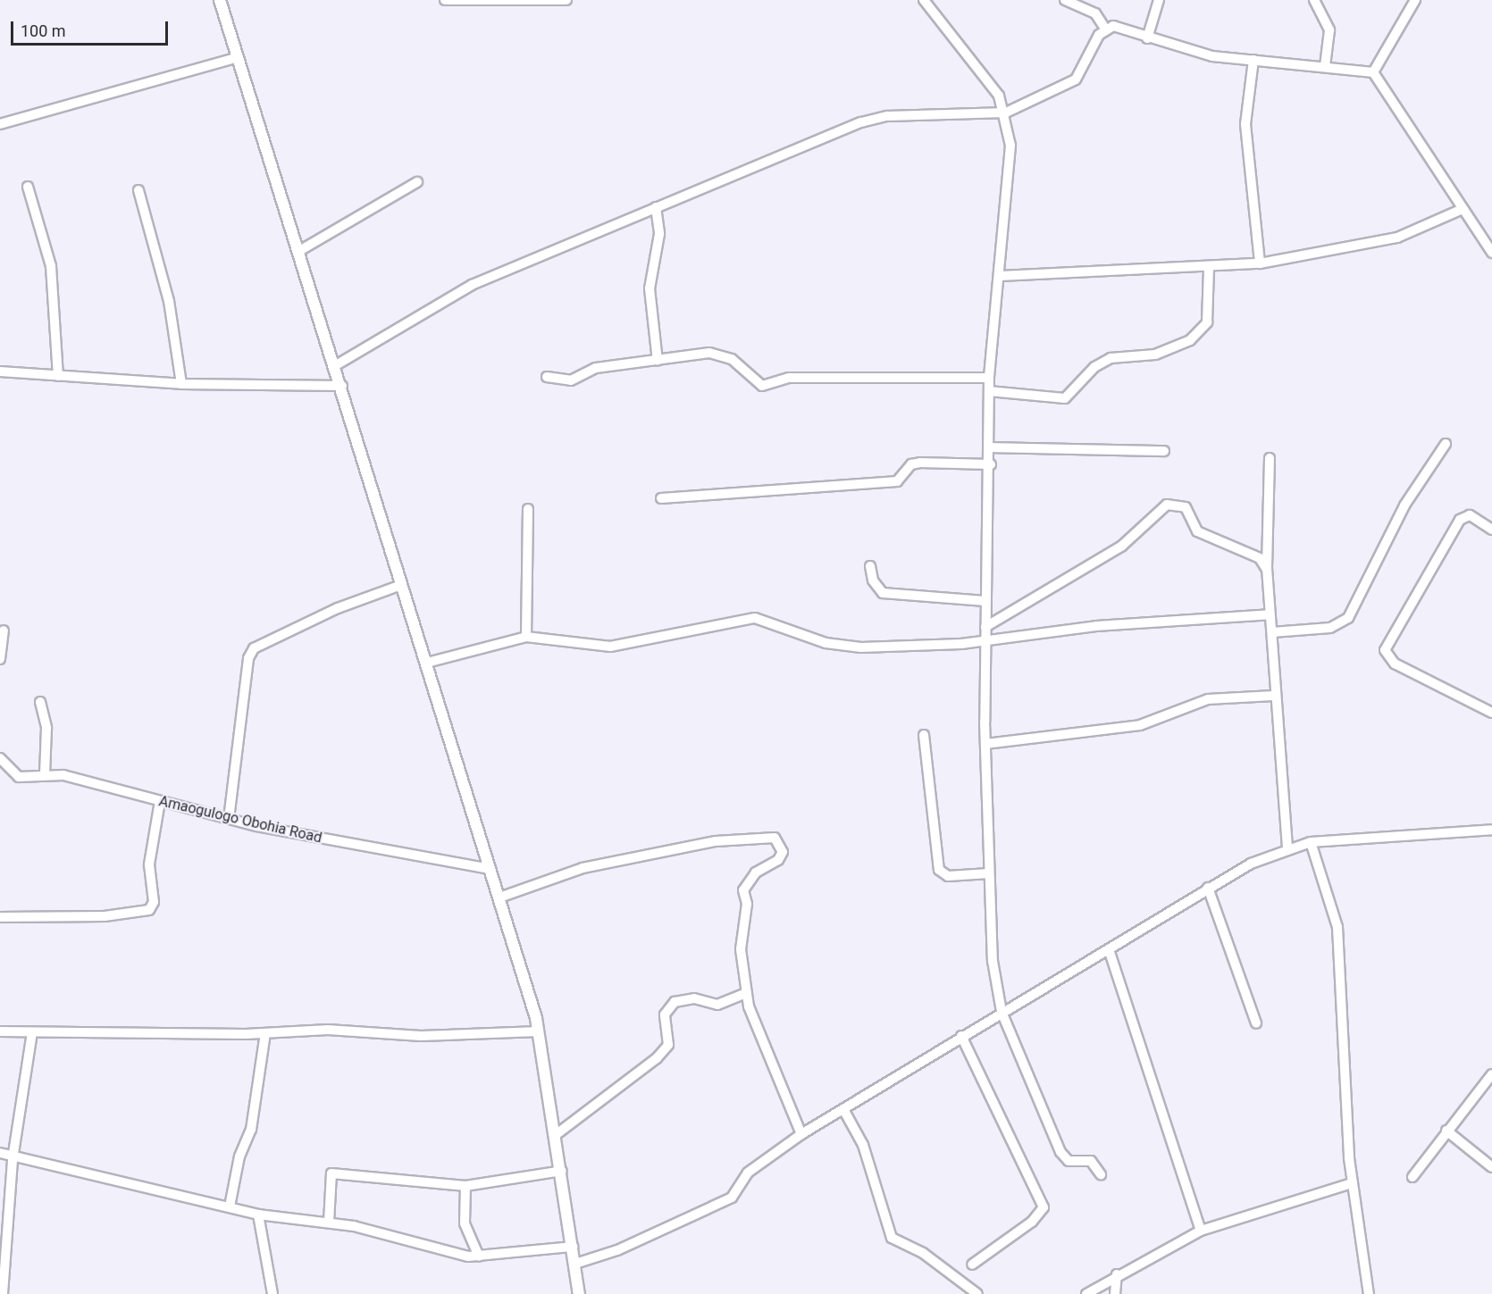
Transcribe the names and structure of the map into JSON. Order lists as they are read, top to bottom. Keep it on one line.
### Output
{"streets":{"street":["Amaogulogo Obohia Road"]},"scale_bar":"100 m"}
